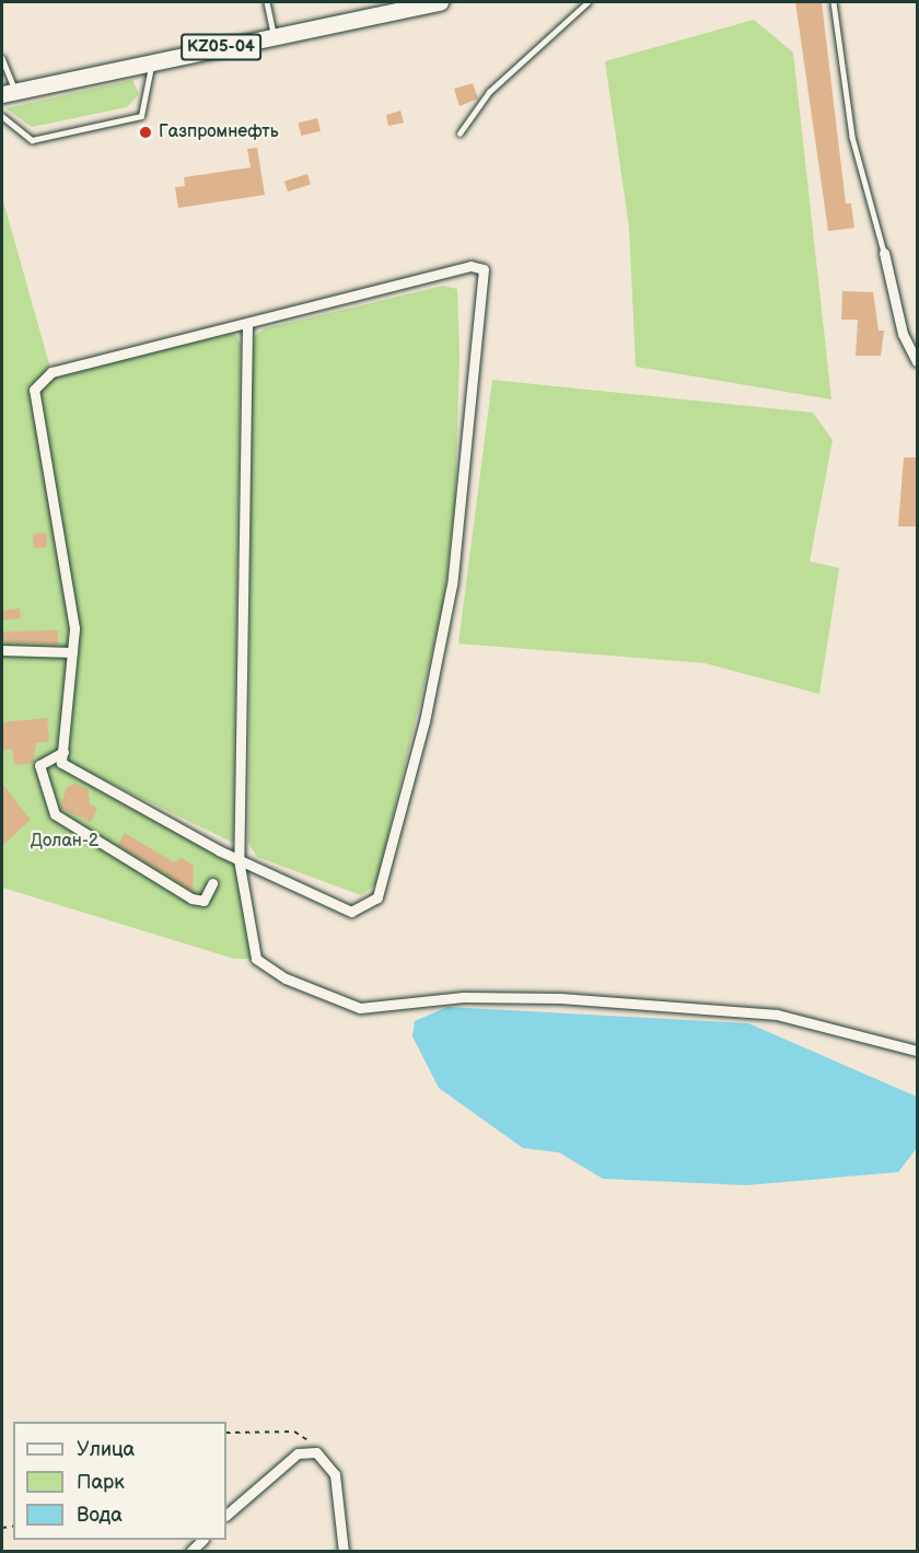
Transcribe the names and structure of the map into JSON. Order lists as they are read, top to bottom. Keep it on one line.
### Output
{"streets":{"main road":["KZ05-04"]},"parks":["Долан-2"],"places":["Газпромнефть"],"legend":["Улица","Парк","Вода"]}
